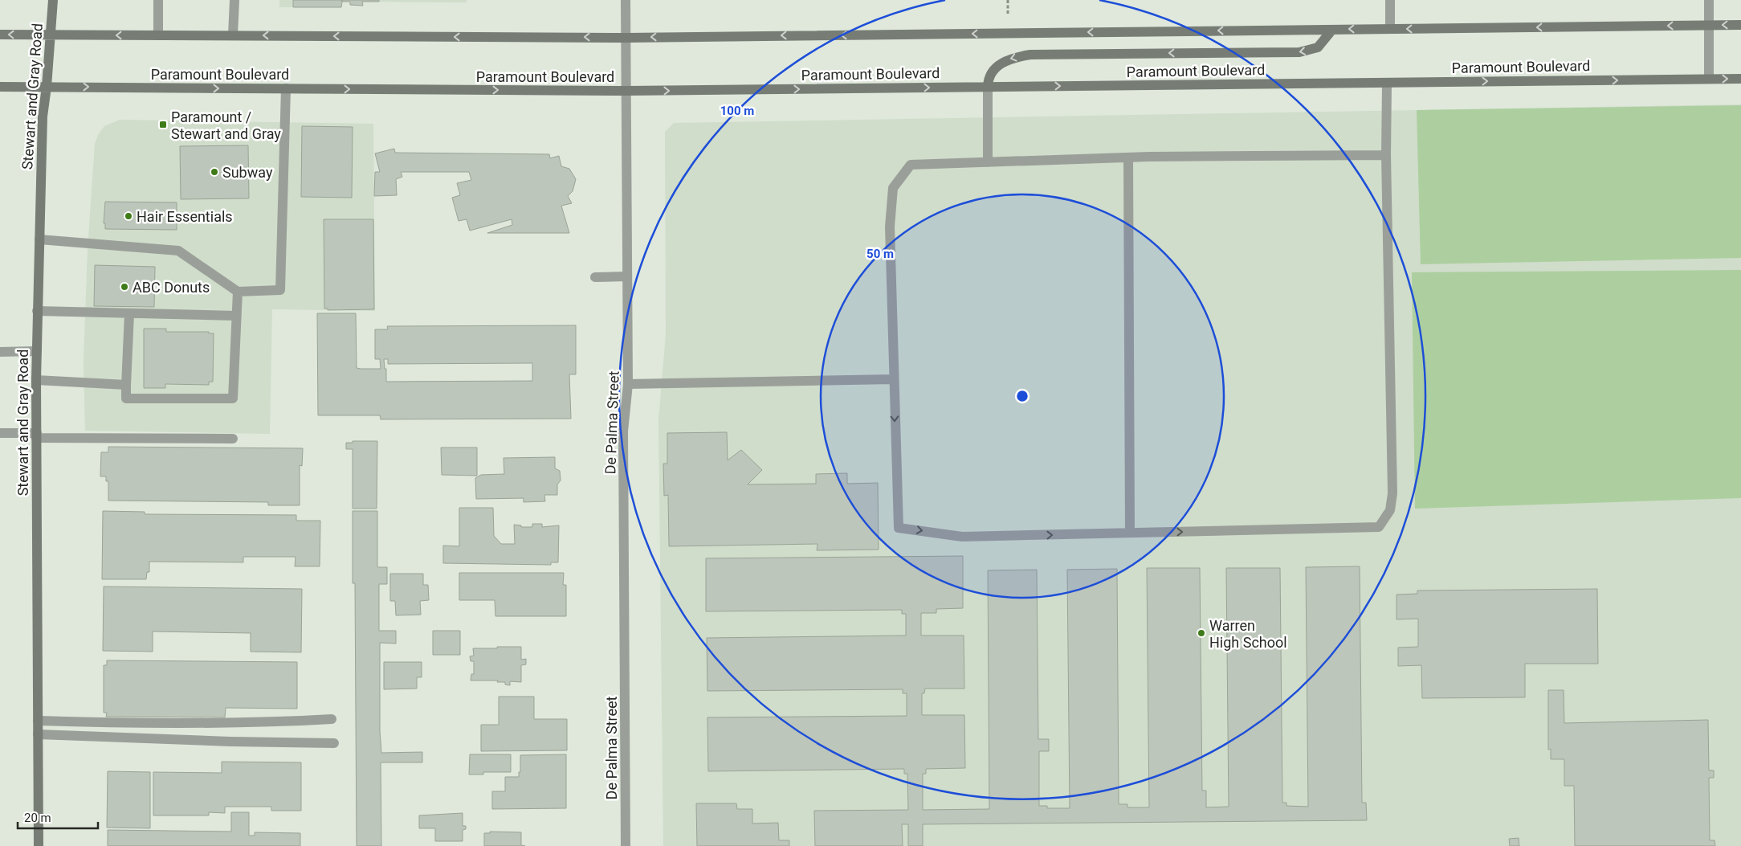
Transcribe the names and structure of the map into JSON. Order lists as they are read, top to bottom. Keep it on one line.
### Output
{"streets":{"main road":["Paramount Boulevard","Stewart and Gray Road"],"street":["De Palma Street"]},"crossings":[["Paramount Boulevard","Stewart and Gray Road"],["Paramount Boulevard","De Palma Street"]],"places":{"transit":["Paramount / Stewart and Gray"],"other":["Subway","Hair Essentials","ABC Donuts","Warren High School"]},"scale_bar":"20 m","rings":["100 m","50 m"]}
